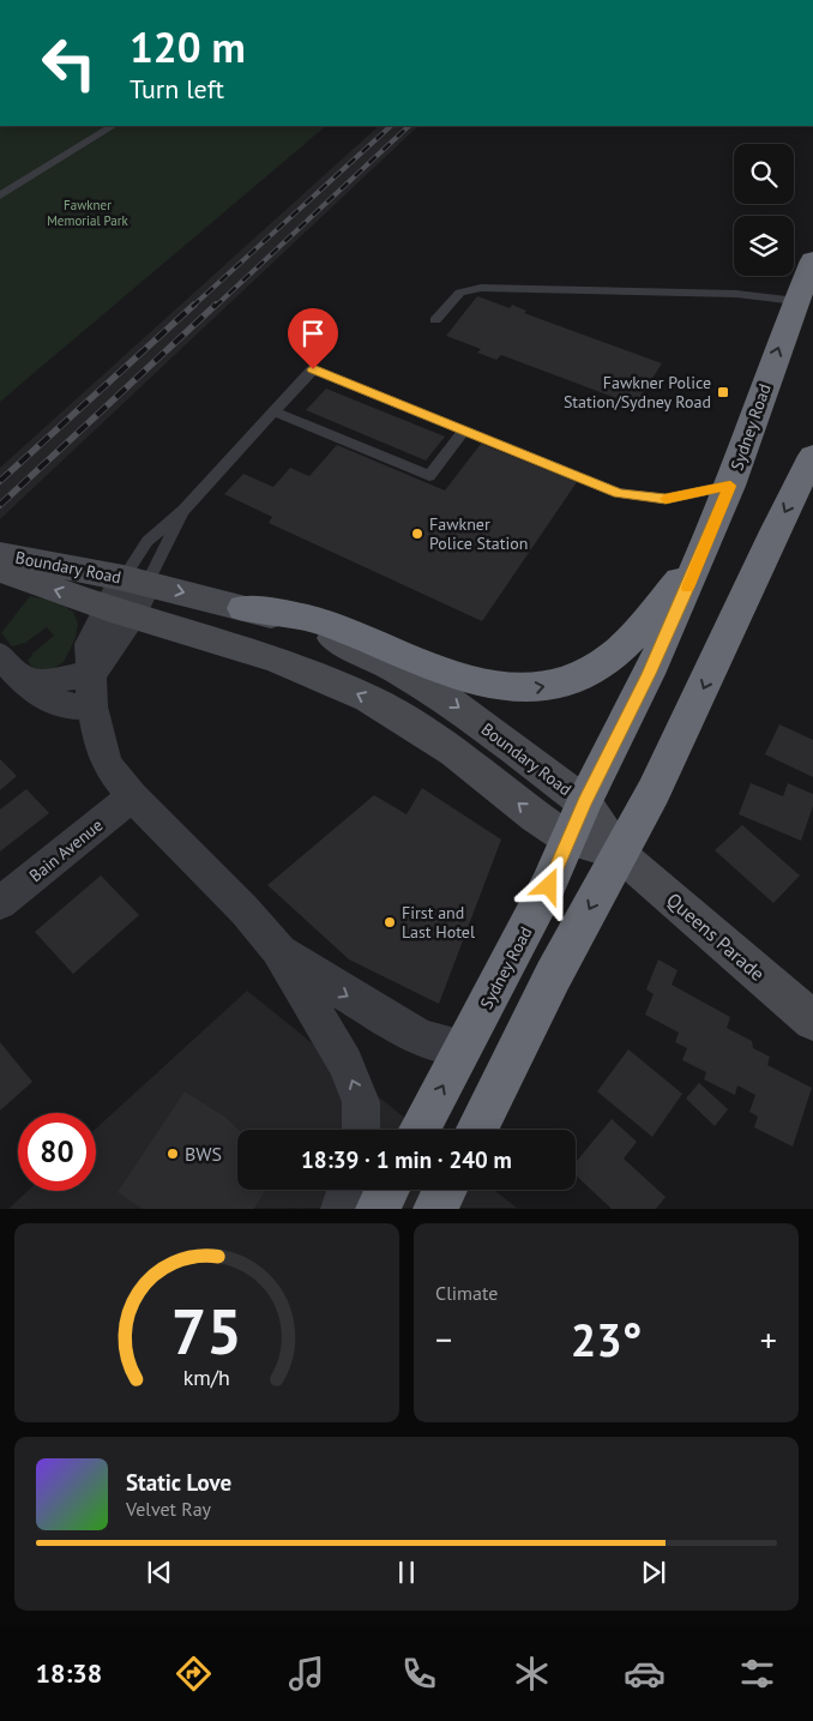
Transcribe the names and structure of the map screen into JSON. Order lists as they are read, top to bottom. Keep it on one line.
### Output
{"streets":{"highway":["Sydney Road"],"main road":["Boundary Road","Queens Parade"],"street":["Bain Avenue"]},"crossings":[["Sydney Road","Boundary Road"],["Boundary Road","Queens Parade"]],"parks":["Fawkner Memorial Park"],"places":{"transit":["Fawkner Police Station/Sydney Road"],"other":["Fawkner Police Station","First and Last Hotel","BWS"]},"page":{"turn":["120 m","Turn left"],"limit":"80","trip":"18:39 · 1 min · 240 m","tile":"Climate","heat":["−","23°","+"],"song":["Static Love","Velvet Ray"],"tabs":"18:38","gauge":["75","km/h"]}}
